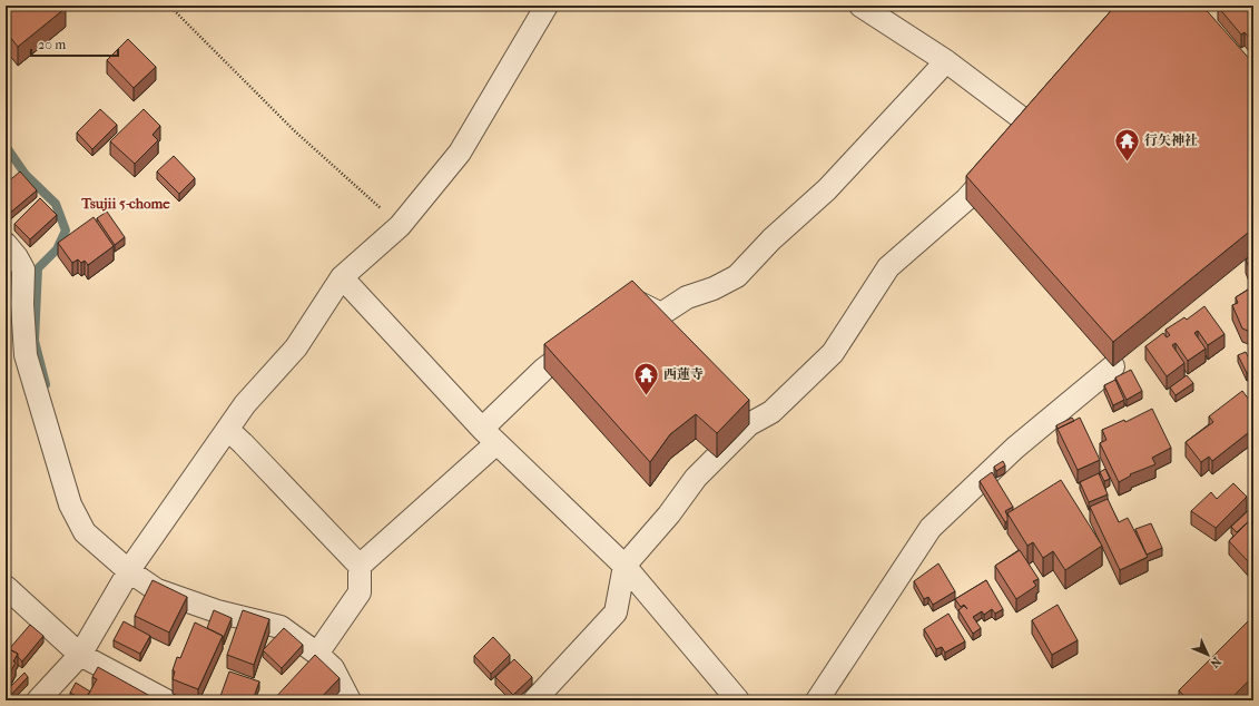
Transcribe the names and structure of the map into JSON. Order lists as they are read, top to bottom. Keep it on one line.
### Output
{"districts":["Tsujii 5-chome"],"places":{"temple":["行矢神社","西蓮寺"]},"scale_bar":"20 m","north":"bottom right"}
